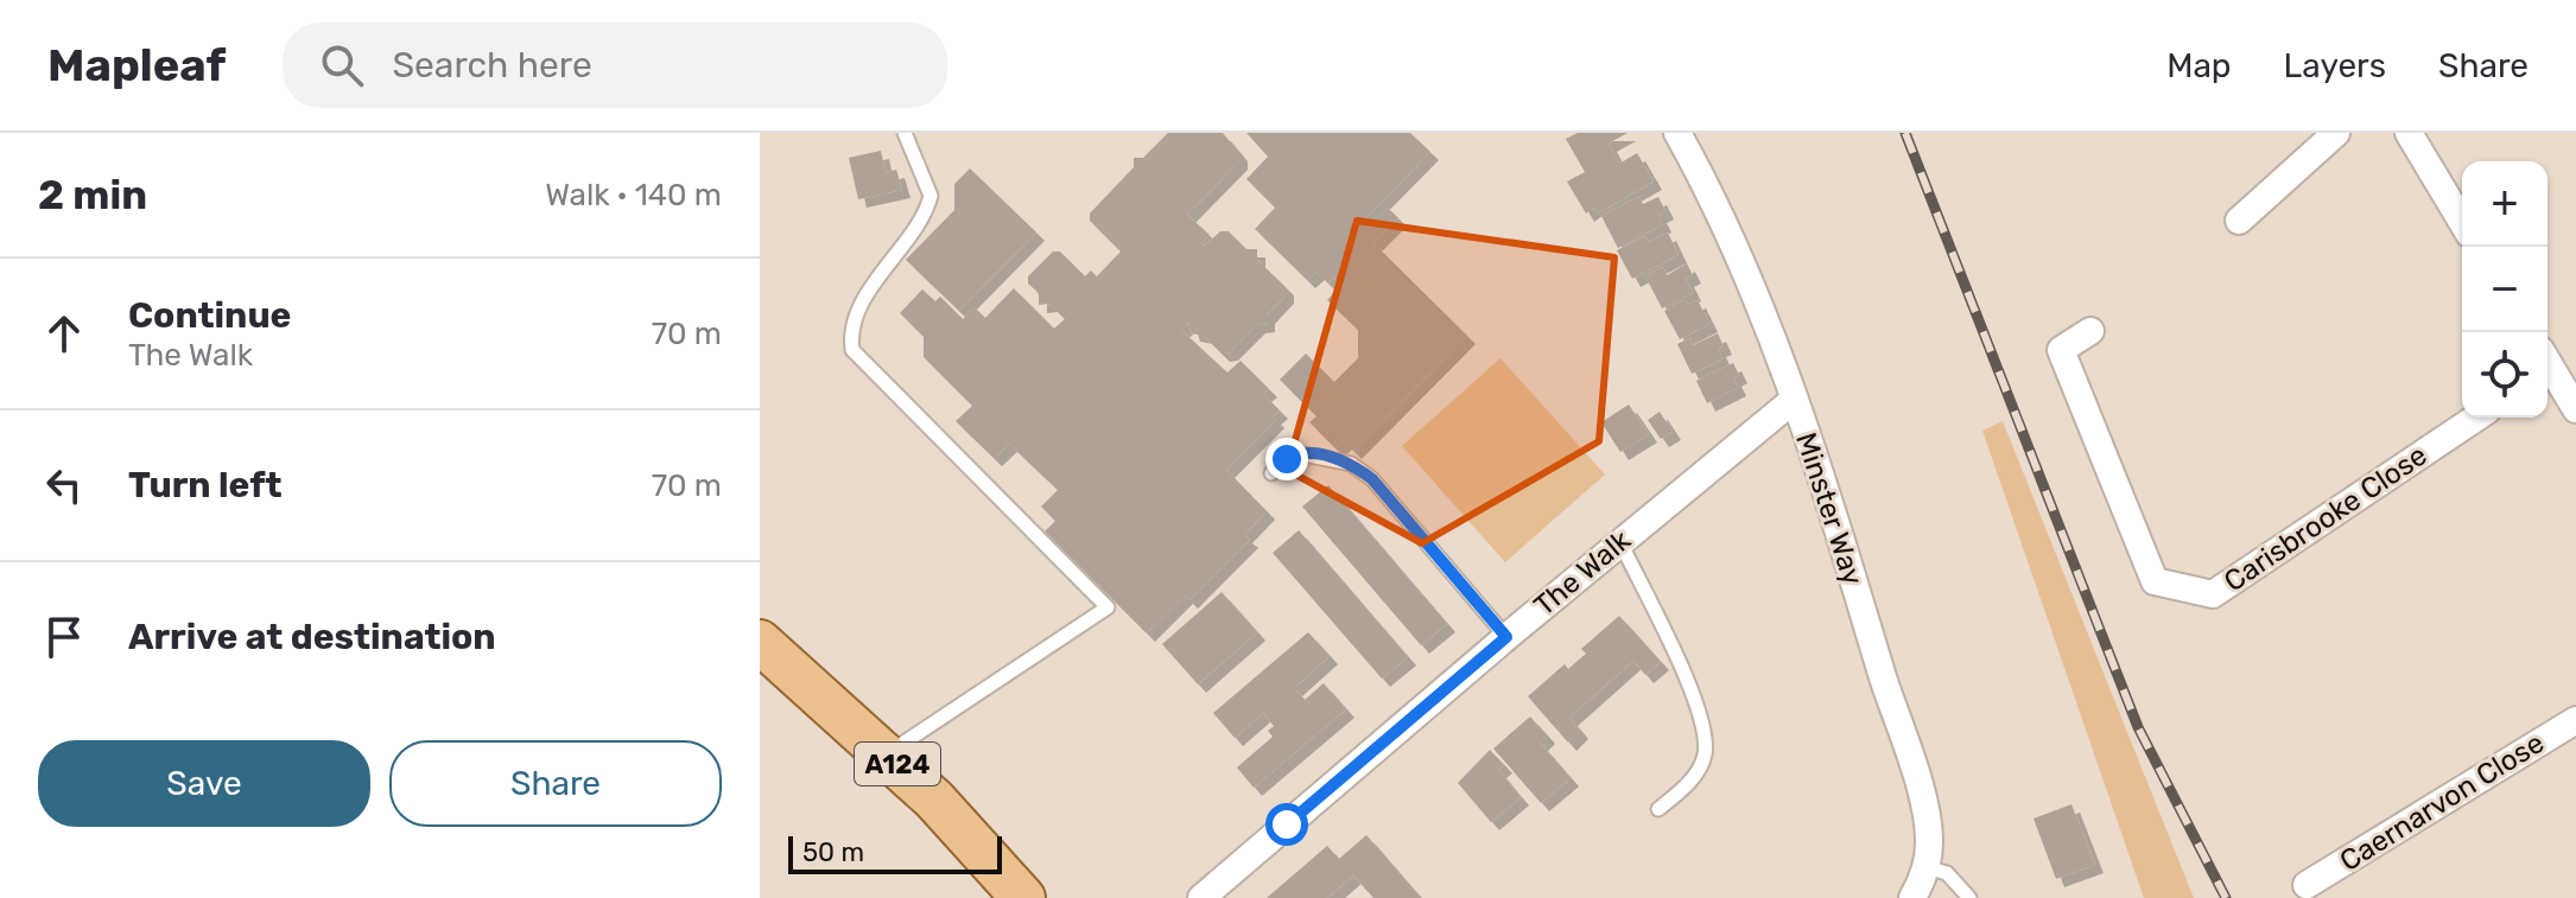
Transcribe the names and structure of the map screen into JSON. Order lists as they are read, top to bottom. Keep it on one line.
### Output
{"streets":{"main road":["A124"],"street":["Minster Way","Carisbrooke Close","The Walk","Caernarvon Close"]},"crossings":[["Minster Way","The Walk"]],"scale_bar":"50 m","page":{"header":"Mapleaf","search":"Search here","nav":["Map","Layers","Share"],"heading":["2 min","Walk · 140 m"],"map_buttons":["+","−"],"list":[["Continue","The Walk","70 m"],["Turn left","70 m"],"Arrive at destination"],"buttons":["Save","Share"],"scale":"50 m"}}
